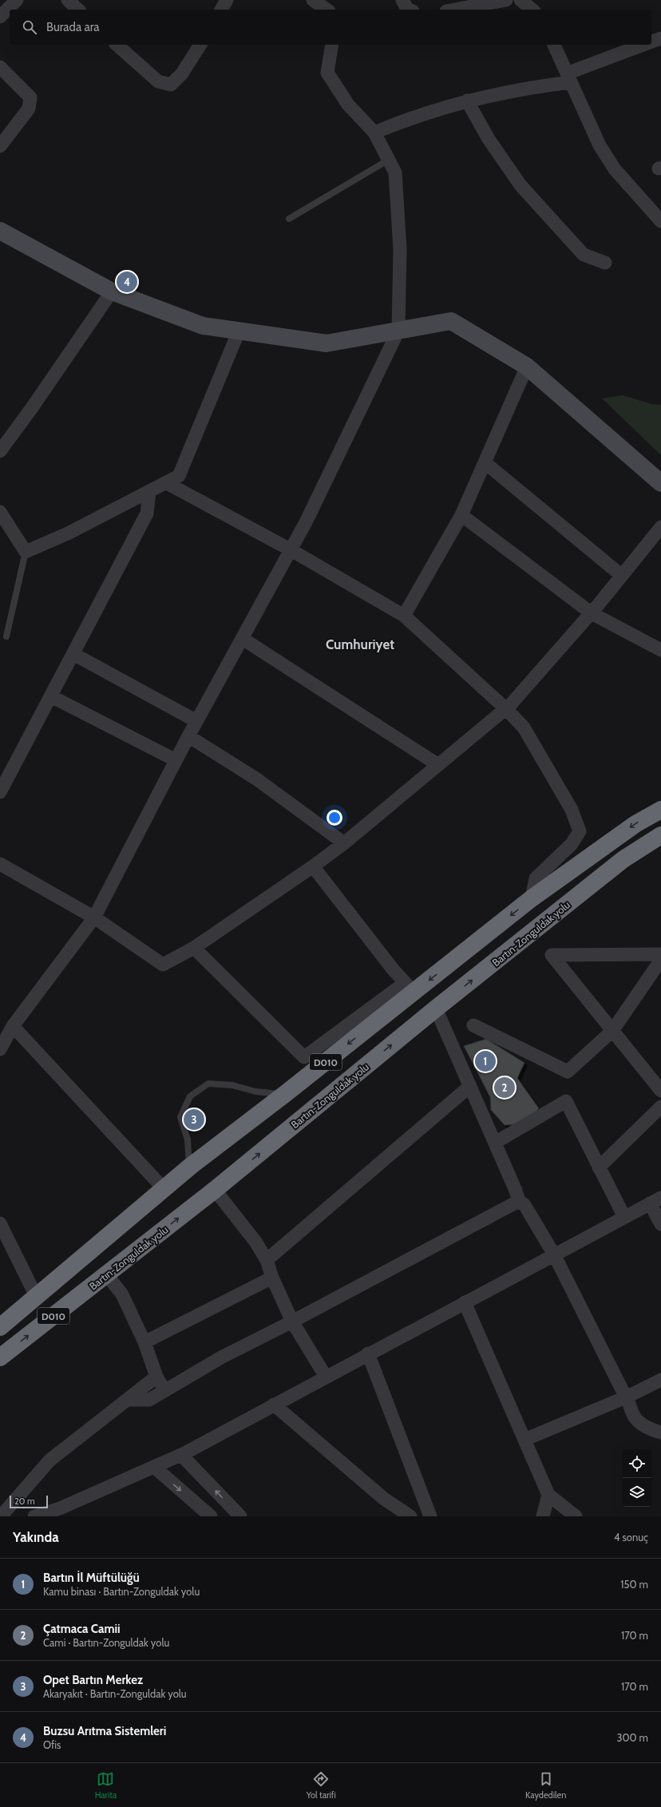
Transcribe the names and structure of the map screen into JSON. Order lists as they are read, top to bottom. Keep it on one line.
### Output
{"streets":{"highway":["Bartın-Zonguldak yolu","D010"]},"districts":["Cumhuriyet"],"scale_bar":"20 m","page":{"search":"Burada ara","pins":["4","1","2","3"],"scale":"20 m","heading":["Yakında","4 sonuç"],"list":[{"mark":"1","name":"Bartın İl Müftülüğü","note":"Kamu binası · Bartın-Zonguldak yolu","value":"150 m"},{"mark":"2","name":"Çatmaca Camii","note":"Cami · Bartın-Zonguldak yolu","value":"170 m"},{"mark":"3","name":"Opet Bartın Merkez","note":"Akaryakıt · Bartın-Zonguldak yolu","value":"170 m"},{"mark":"4","name":"Buzsu Arıtma Sistemleri","note":"Ofis","value":"300 m"}],"nav":["Harita","Yol tarifi","Kaydedilen"]}}
